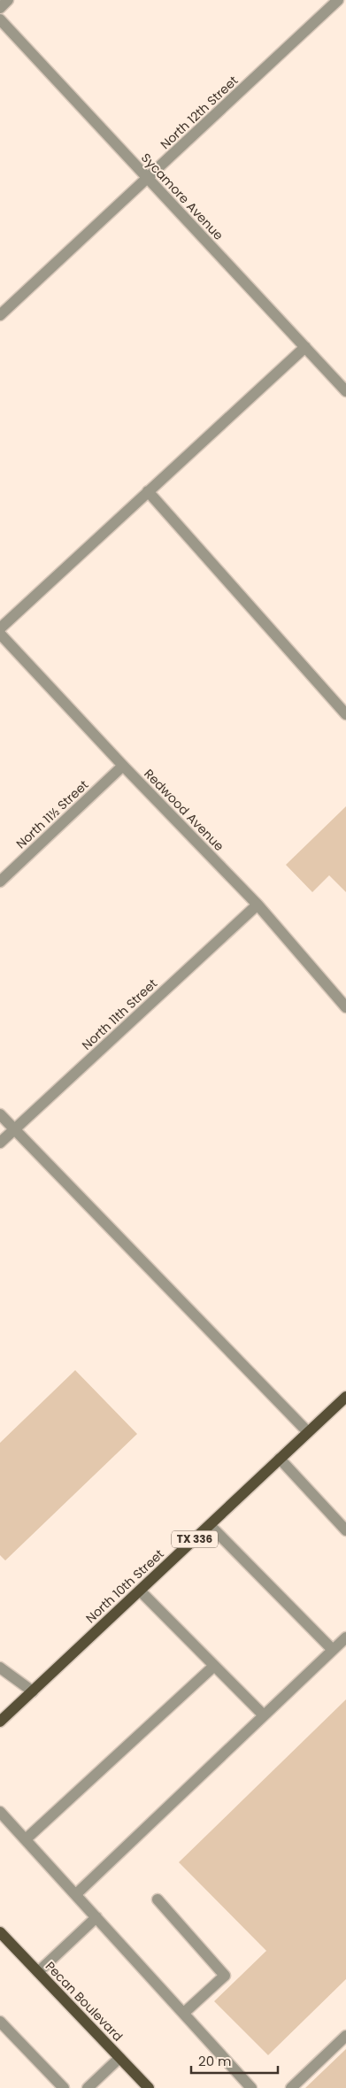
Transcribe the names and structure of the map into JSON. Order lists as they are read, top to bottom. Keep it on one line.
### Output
{"streets":{"main road":["TX 336","North 10th Street","Pecan Boulevard"],"street":["North 12th Street","Sycamore Avenue","Redwood Avenue","North 11½ Street","North 11th Street"]},"crossings":[["North 12th Street","Sycamore Avenue"],["Redwood Avenue","North 11½ Street"],["Redwood Avenue","North 11th Street"]],"scale_bar":"20 m"}
